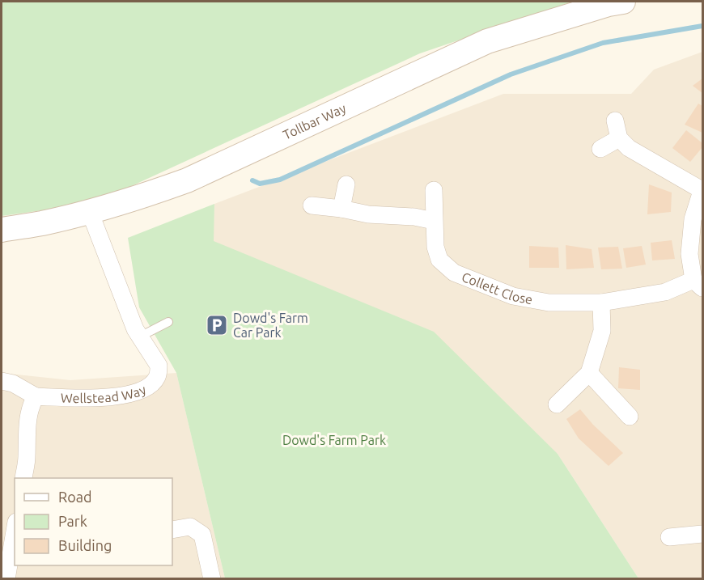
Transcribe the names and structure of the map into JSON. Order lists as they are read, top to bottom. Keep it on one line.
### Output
{"streets":{"main road":["Tollbar Way"],"street":["Collett Close","Wellstead Way"]},"crossings":[["Tollbar Way","Wellstead Way"]],"parks":["Dowd's Farm Park"],"places":{"parking":["Dowd's Farm Car Park"]},"legend":["Road","Park","Building"]}
